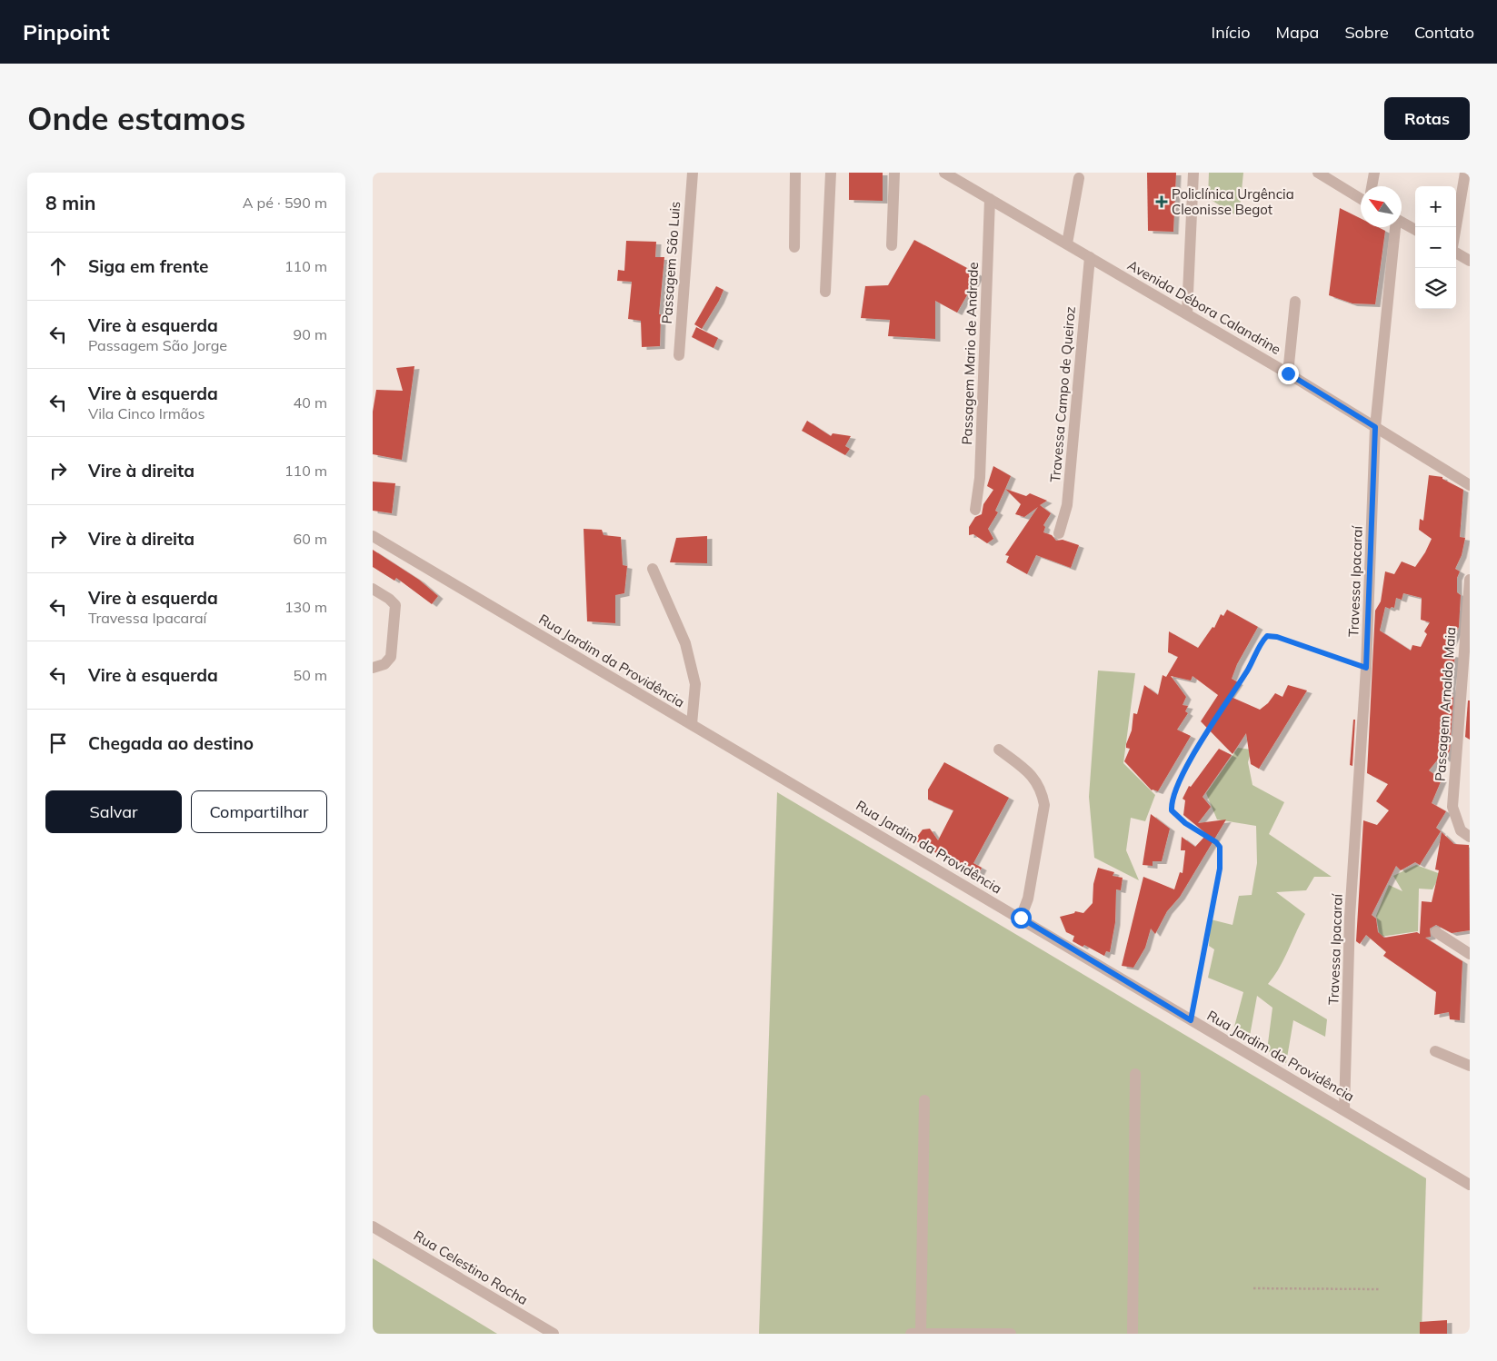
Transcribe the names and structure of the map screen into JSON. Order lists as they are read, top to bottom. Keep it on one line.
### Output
{"streets":{"street":["Passagem São Luis","Avenida Débora Calandrine","Passagem Mario de Andrade","Travessa Campo de Queiroz","Travessa Ipacaraí","Rua Jardim da Providência","Passagem Arnaldo Maia","Rua Celestino Rocha"]},"crossings":[["Avenida Débora Calandrine","Passagem Mario de Andrade"],["Avenida Débora Calandrine","Travessa Campo de Queiroz"],["Avenida Débora Calandrine","Travessa Ipacaraí"],["Travessa Ipacaraí","Rua Jardim da Providência"]],"places":{"health":["Policlínica Urgência Cleonisse Begot"]},"north":"top left","page":{"header":"Pinpoint","nav":["Início","Mapa","Sobre","Contato"],"buttons":["Rotas",["Salvar","Compartilhar"]],"title":"Onde estamos","heading":["8 min","A pé · 590 m"],"map_buttons":["+","−"],"list":[["Siga em frente","110 m"],["Vire à esquerda","Passagem São Jorge","90 m"],["Vire à esquerda","Vila Cinco Irmãos","40 m"],["Vire à direita","110 m"],["Vire à direita","60 m"],["Vire à esquerda","Travessa Ipacaraí","130 m"],["Vire à esquerda","50 m"],"Chegada ao destino"]}}
